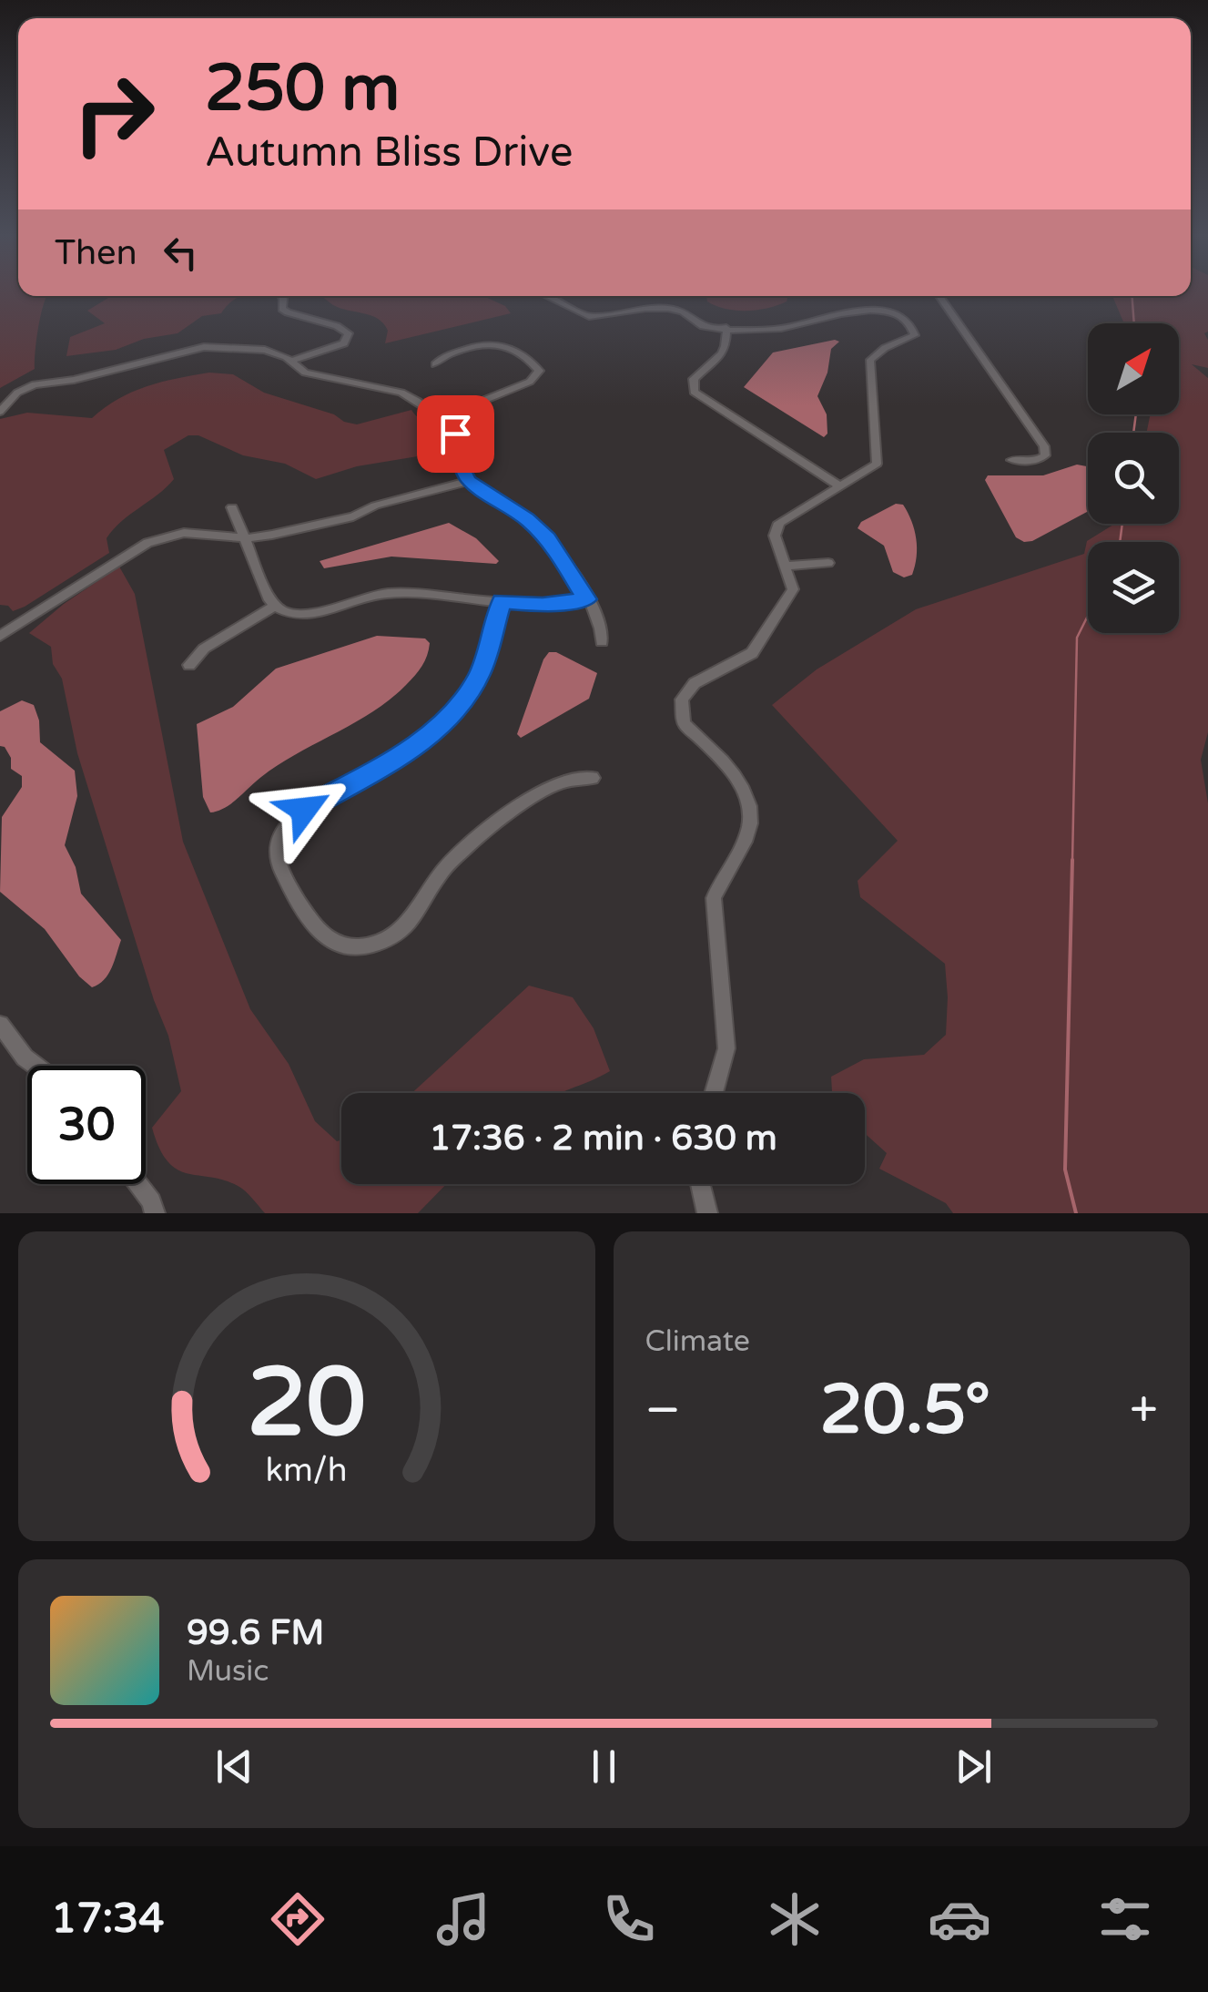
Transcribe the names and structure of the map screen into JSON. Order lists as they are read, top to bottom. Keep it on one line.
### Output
{"north":"top right","page":{"turn":["250 m","Autumn Bliss Drive"],"then":"Then","limit":"30","trip":"17:36 · 2 min · 630 m","tile":"Climate","heat":["−","20.5°","+"],"song":["99.6 FM","Music"],"tabs":"17:34","gauge":["20","km/h"]}}
